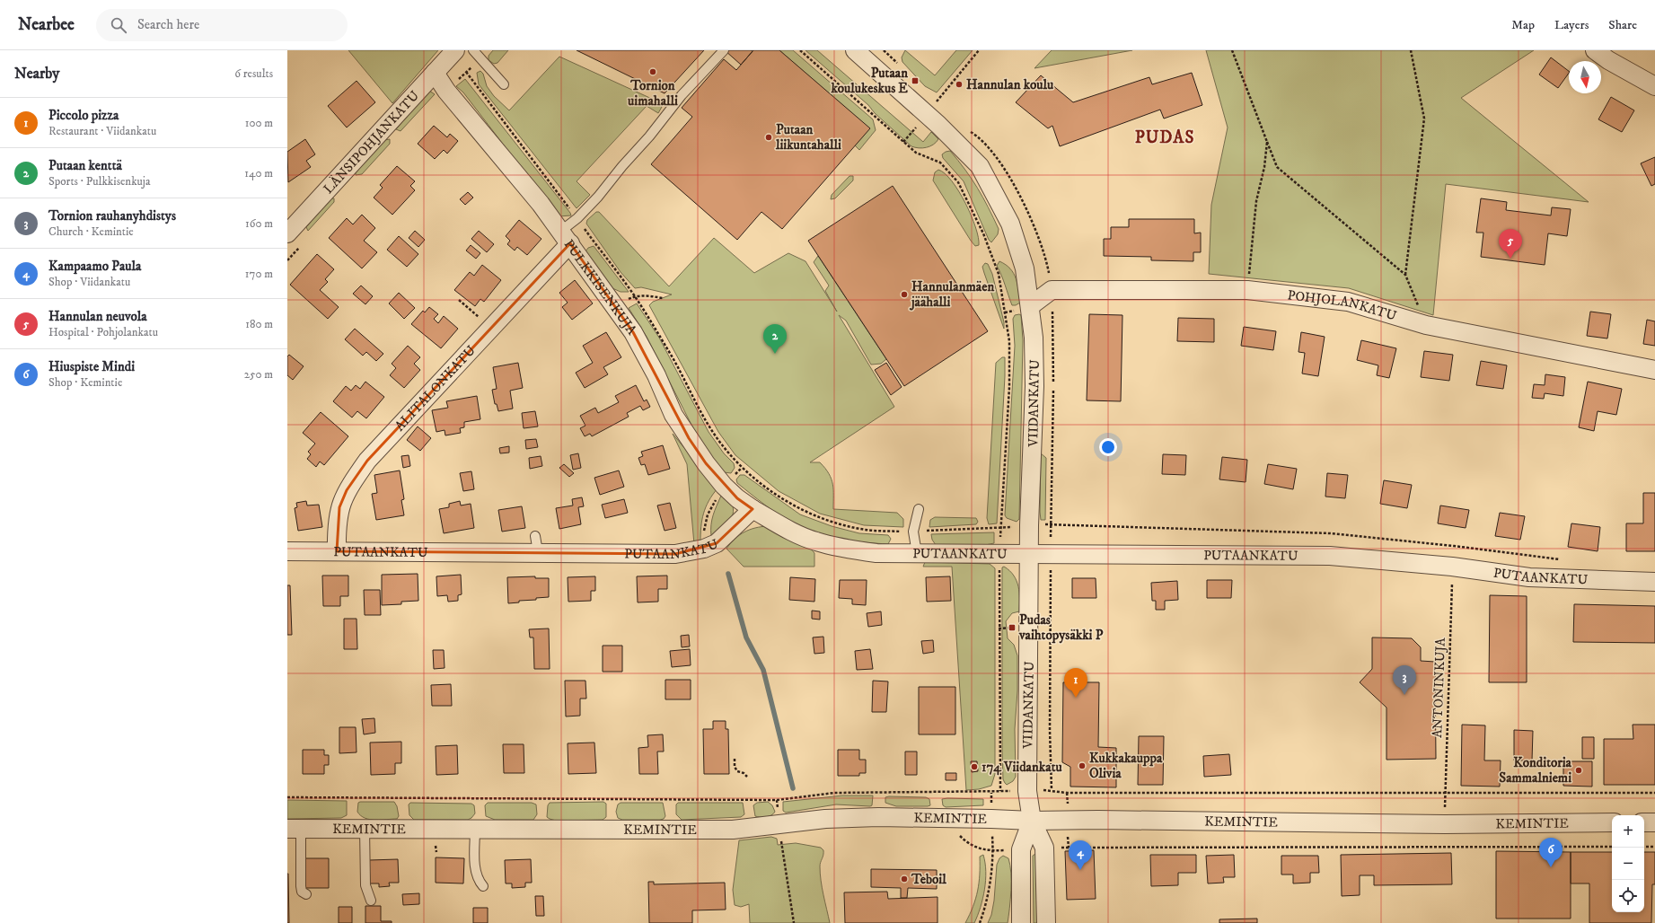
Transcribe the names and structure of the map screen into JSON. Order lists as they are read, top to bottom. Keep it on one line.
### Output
{"streets":{"street":["LÄNSIPOHJANKATU","PULKKISENKUJA","POHJOLANKATU","ALITALONKATU","VIIDANKATU","PUTAANKATU","KEMINTIE"],"path":["ANTONINKUJA"]},"crossings":[["LÄNSIPOHJANKATU","PULKKISENKUJA"],["PULKKISENKUJA","ALITALONKATU"],["PULKKISENKUJA","PUTAANKATU"],["POHJOLANKATU","VIIDANKATU"],["ALITALONKATU","PUTAANKATU"],["VIIDANKATU","PUTAANKATU"],["VIIDANKATU","KEMINTIE"],["PUTAANKATU","ANTONINKUJA"]],"districts":["PUDAS"],"places":{"other":["Tornion uimahalli","Hannulan koulu","Putaan liikuntahalli","Hannulanmäen jäähalli","Kukkakauppa Olivia","174 Viidankatu","Konditoria Sammalniemi","Teboil"],"transit":["Putaan koulukeskus E","Pudas vaihtopysäkki P"]},"north":"bottom","page":{"header":"Nearbee","search":"Search here","nav":["Map","Layers","Share"],"heading":["Nearby","6 results"],"list":[{"mark":"1","name":"Piccolo pizza","note":"Restaurant · Viidankatu","value":"100 m"},{"mark":"2","name":"Putaan kenttä","note":"Sports · Pulkkisenkuja","value":"140 m"},{"mark":"3","name":"Tornion rauhanyhdistys","note":"Church · Kemintie","value":"160 m"},{"mark":"4","name":"Kampaamo Paula","note":"Shop · Viidankatu","value":"170 m"},{"mark":"5","name":"Hannulan neuvola","note":"Hospital · Pohjolankatu","value":"180 m"},{"mark":"6","name":"Hiuspiste Mindi","note":"Shop · Kemintie","value":"250 m"}],"pins":["5","2","3","1","6","4"],"map_buttons":["+","−"]}}
